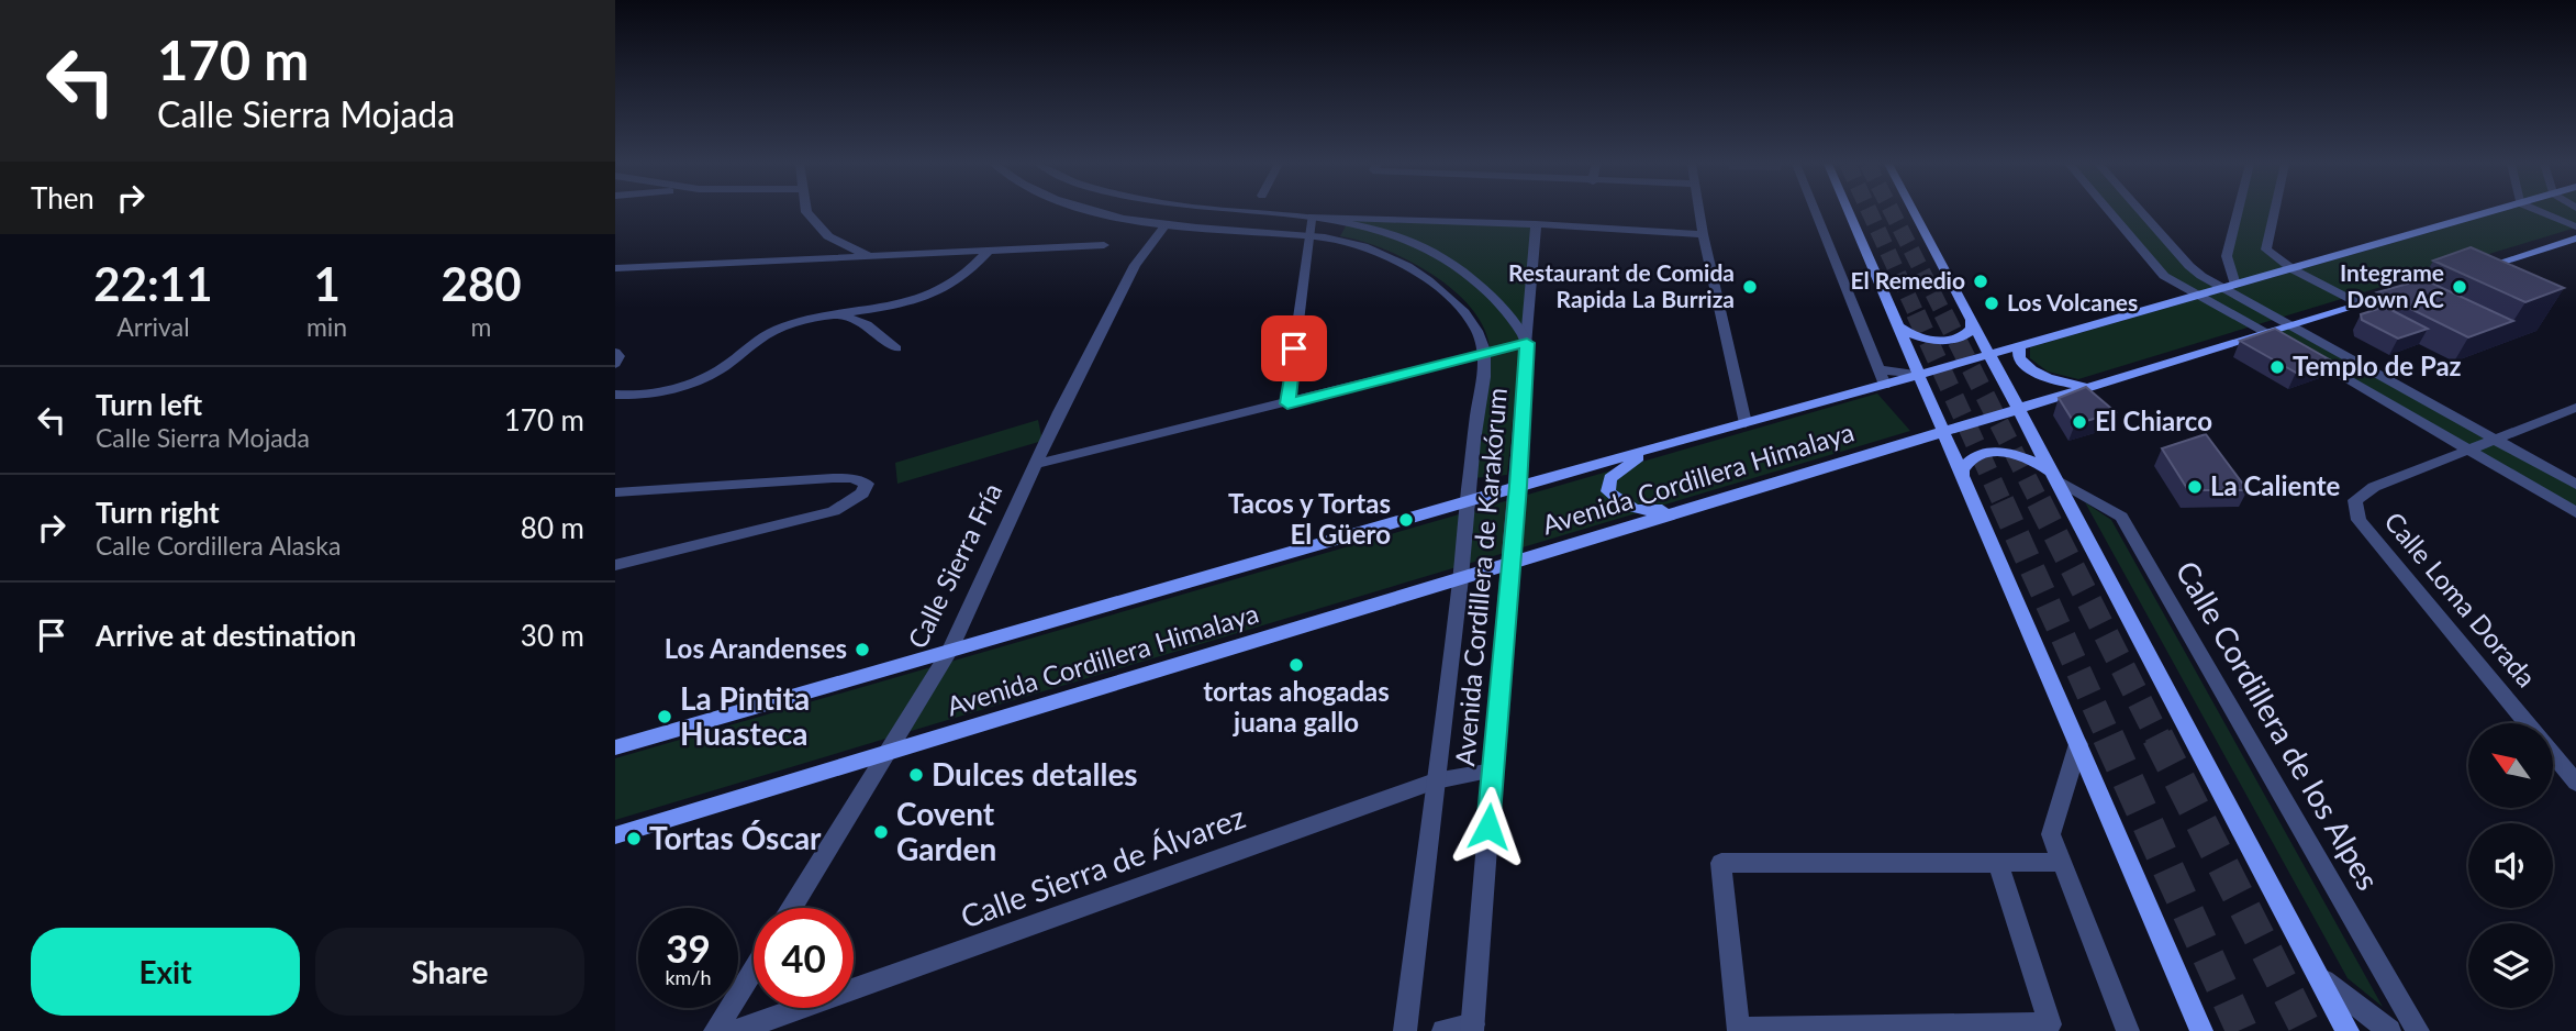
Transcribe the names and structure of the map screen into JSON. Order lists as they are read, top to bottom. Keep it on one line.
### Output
{"streets":{"main road":["Avenida Cordillera Himalaya"],"street":["Calle Sierra Fría","Avenida Cordillera de Karakórum","Calle Loma Dorada","Calle Cordillera de los Alpes","Calle Sierra de Álvarez"]},"crossings":[["Avenida Cordillera Himalaya","Calle Sierra Fría"],["Avenida Cordillera Himalaya","Avenida Cordillera de Karakórum"],["Calle Sierra Fría","Avenida Cordillera de Karakórum"],["Avenida Cordillera de Karakórum","Calle Sierra de Álvarez"]],"places":["El Remedio","Restaurant de Comida Rapida La Burriza","Integrame Down AC","Los Volcanes","Templo de Paz","El Chiarco","La Caliente","Tacos y Tortas El Güero","Los Arandenses","tortas ahogadas juana gallo","La Pintita Huasteca","Dulces detalles","Covent Garden","Tortas Óscar"],"north":"top left","page":{"turn":["170 m","Calle Sierra Mojada"],"then":"Then","eta":["22:11","Arrival","1","min","280","m"],"list":[{"name":"Turn left","note":"Calle Sierra Mojada","value":"170 m"},{"name":"Turn right","note":"Calle Cordillera Alaska","value":"80 m"},{"name":"Arrive at destination","value":"30 m"}],"speed":"39 km/h","limit":"40","buttons":["Exit","Share"]}}
